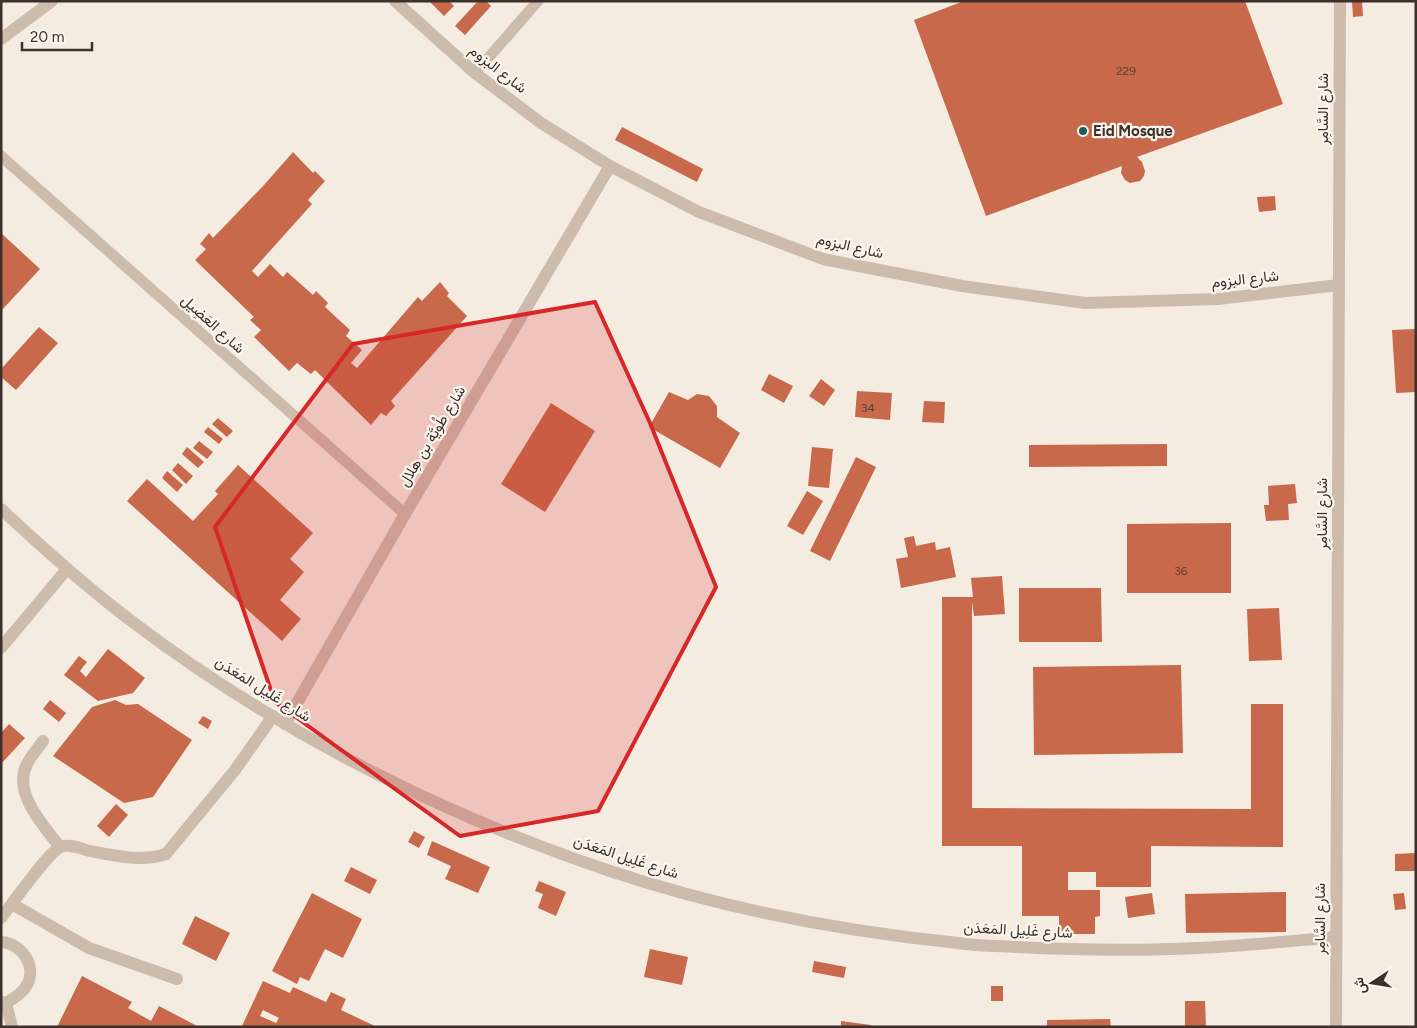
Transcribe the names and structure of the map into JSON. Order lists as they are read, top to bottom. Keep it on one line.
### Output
{"streets":{"street":["شارع البزوم","شارع السَّامِر","شارع طُويَّة بن هِلال","شارع غَلِيل المَعَدَن"],"lane":["شارع العَضِيل"]},"crossings":[["شارع البزوم","شارع السَّامِر"],["شارع البزوم","شارع طُويَّة بن هِلال"],["شارع السَّامِر","شارع غَلِيل المَعَدَن"],["شارع العَضِيل","شارع طُويَّة بن هِلال"],["شارع طُويَّة بن هِلال","شارع غَلِيل المَعَدَن"]],"places":["Eid Mosque"],"house_numbers":["229","34","36"],"scale_bar":"20 m","north":"left"}
